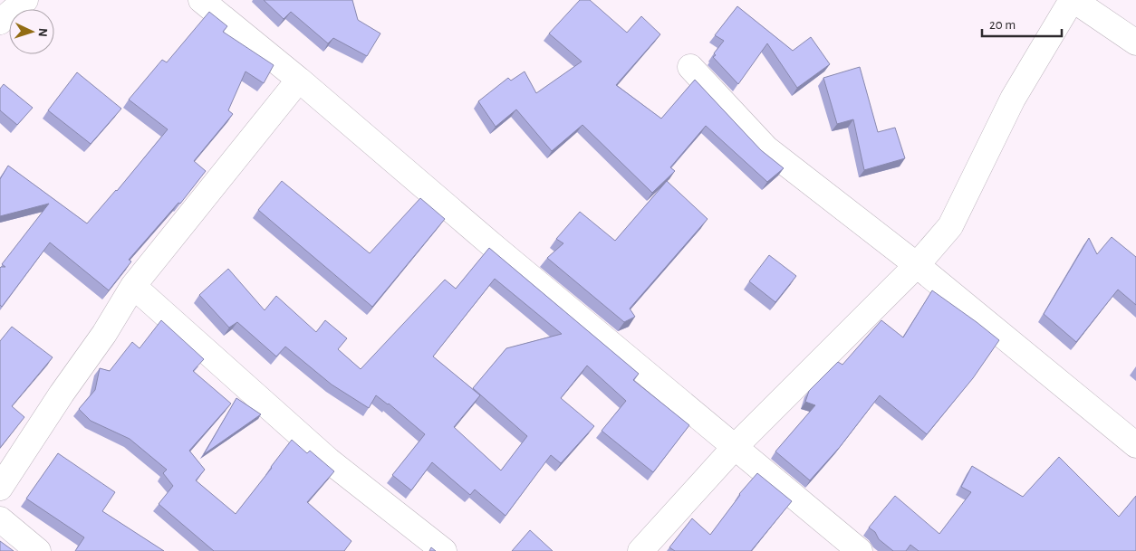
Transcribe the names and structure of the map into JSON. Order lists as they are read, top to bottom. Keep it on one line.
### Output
{"scale_bar":"20 m","north":"right"}
